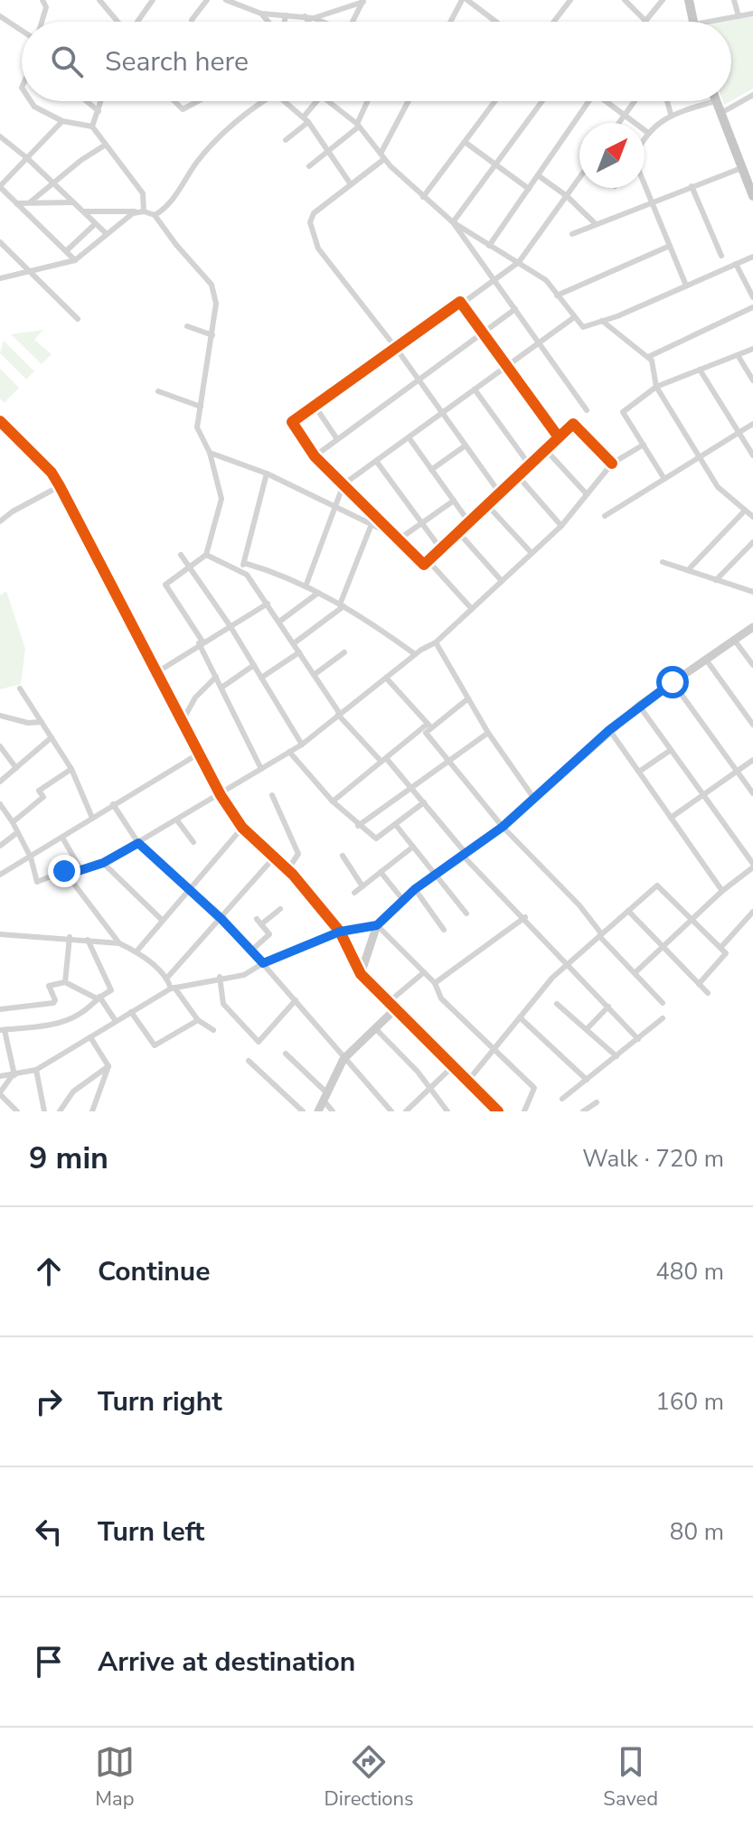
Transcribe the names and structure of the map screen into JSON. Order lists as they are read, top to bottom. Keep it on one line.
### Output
{"north":"top right","page":{"search":"Search here","heading":["9 min","Walk · 720 m"],"list":[["Continue","480 m"],["Turn right","160 m"],["Turn left","80 m"],"Arrive at destination"],"nav":["Map","Directions","Saved"]}}
